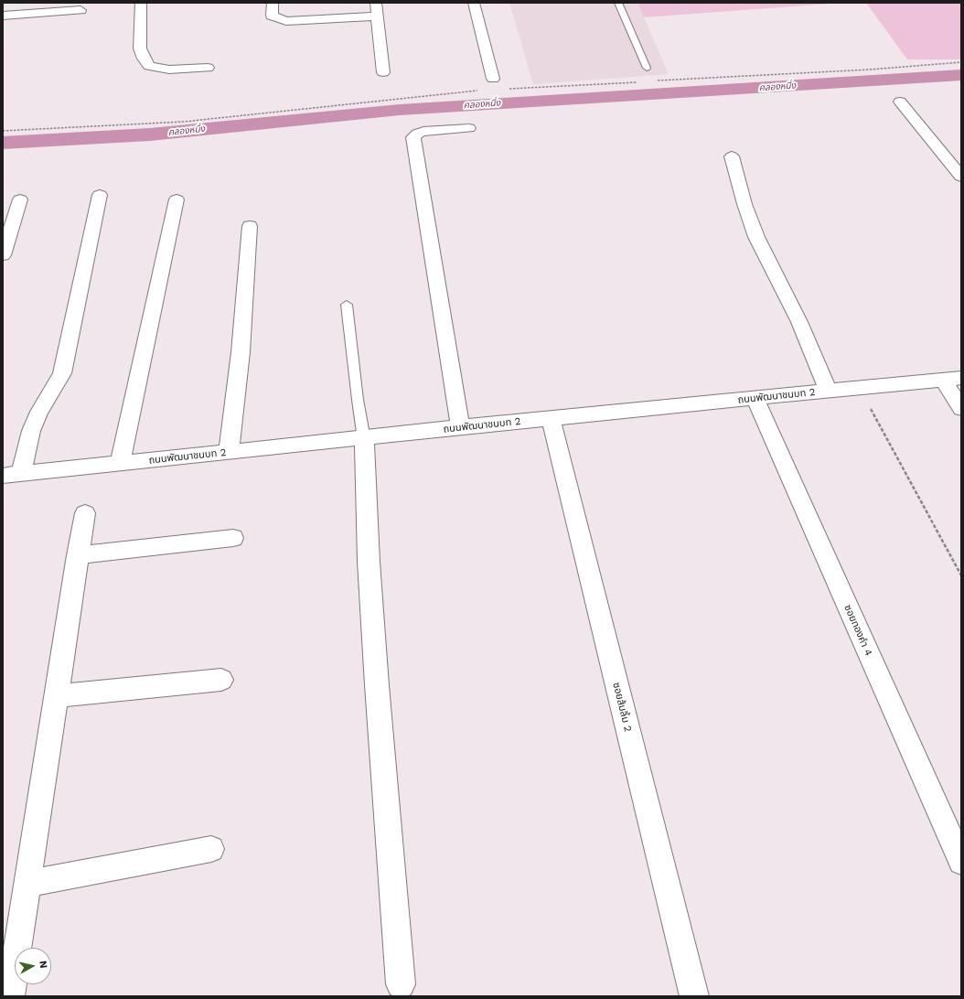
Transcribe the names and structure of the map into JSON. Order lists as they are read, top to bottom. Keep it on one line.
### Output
{"streets":{"street":["ถนนพัฒนาชนบท 2","ซอยทองคำ 4","ซอยส้มลิ้ม 2"]},"crossings":[["ถนนพัฒนาชนบท 2","ซอยทองคำ 4"],["ถนนพัฒนาชนบท 2","ซอยส้มลิ้ม 2"]],"water":["คลองหนึ่ง"],"north":"right"}
